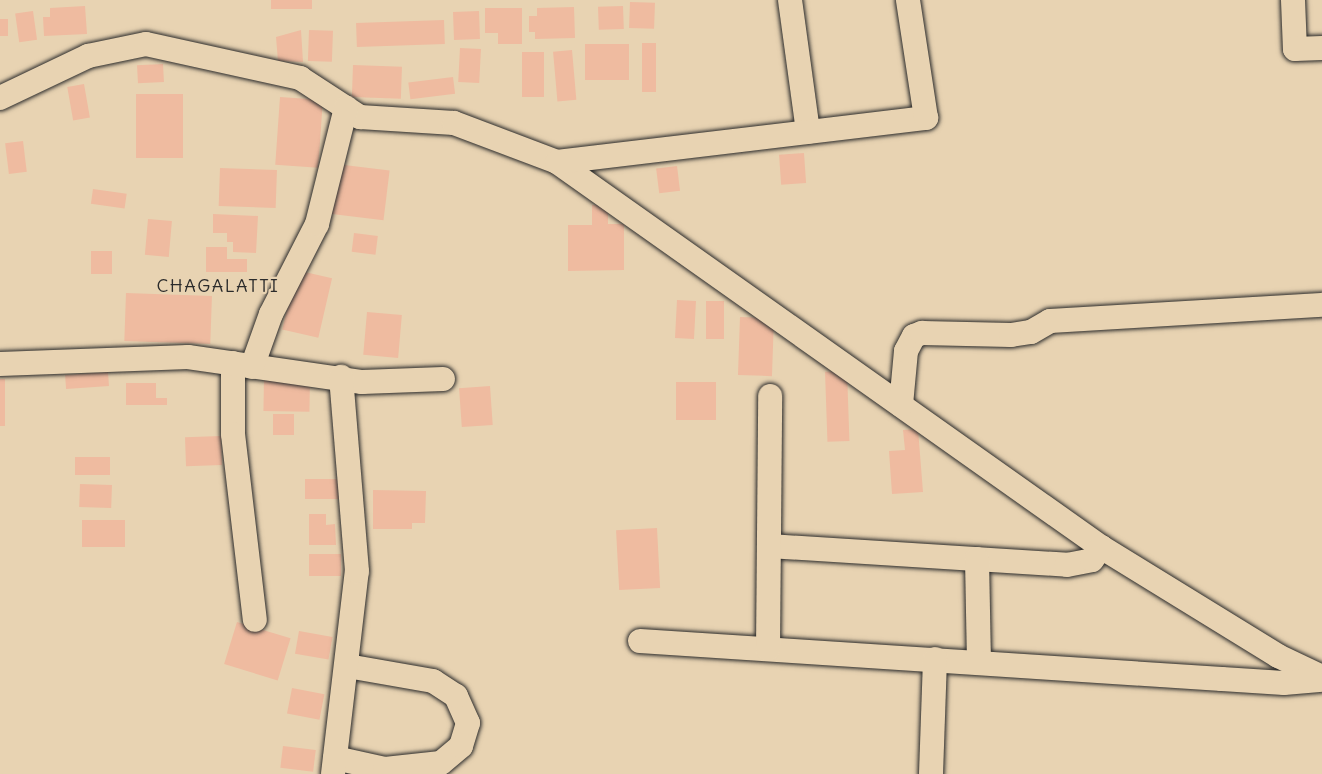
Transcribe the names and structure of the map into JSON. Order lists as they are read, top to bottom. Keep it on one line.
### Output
{"districts":["CHAGALATTI"]}
